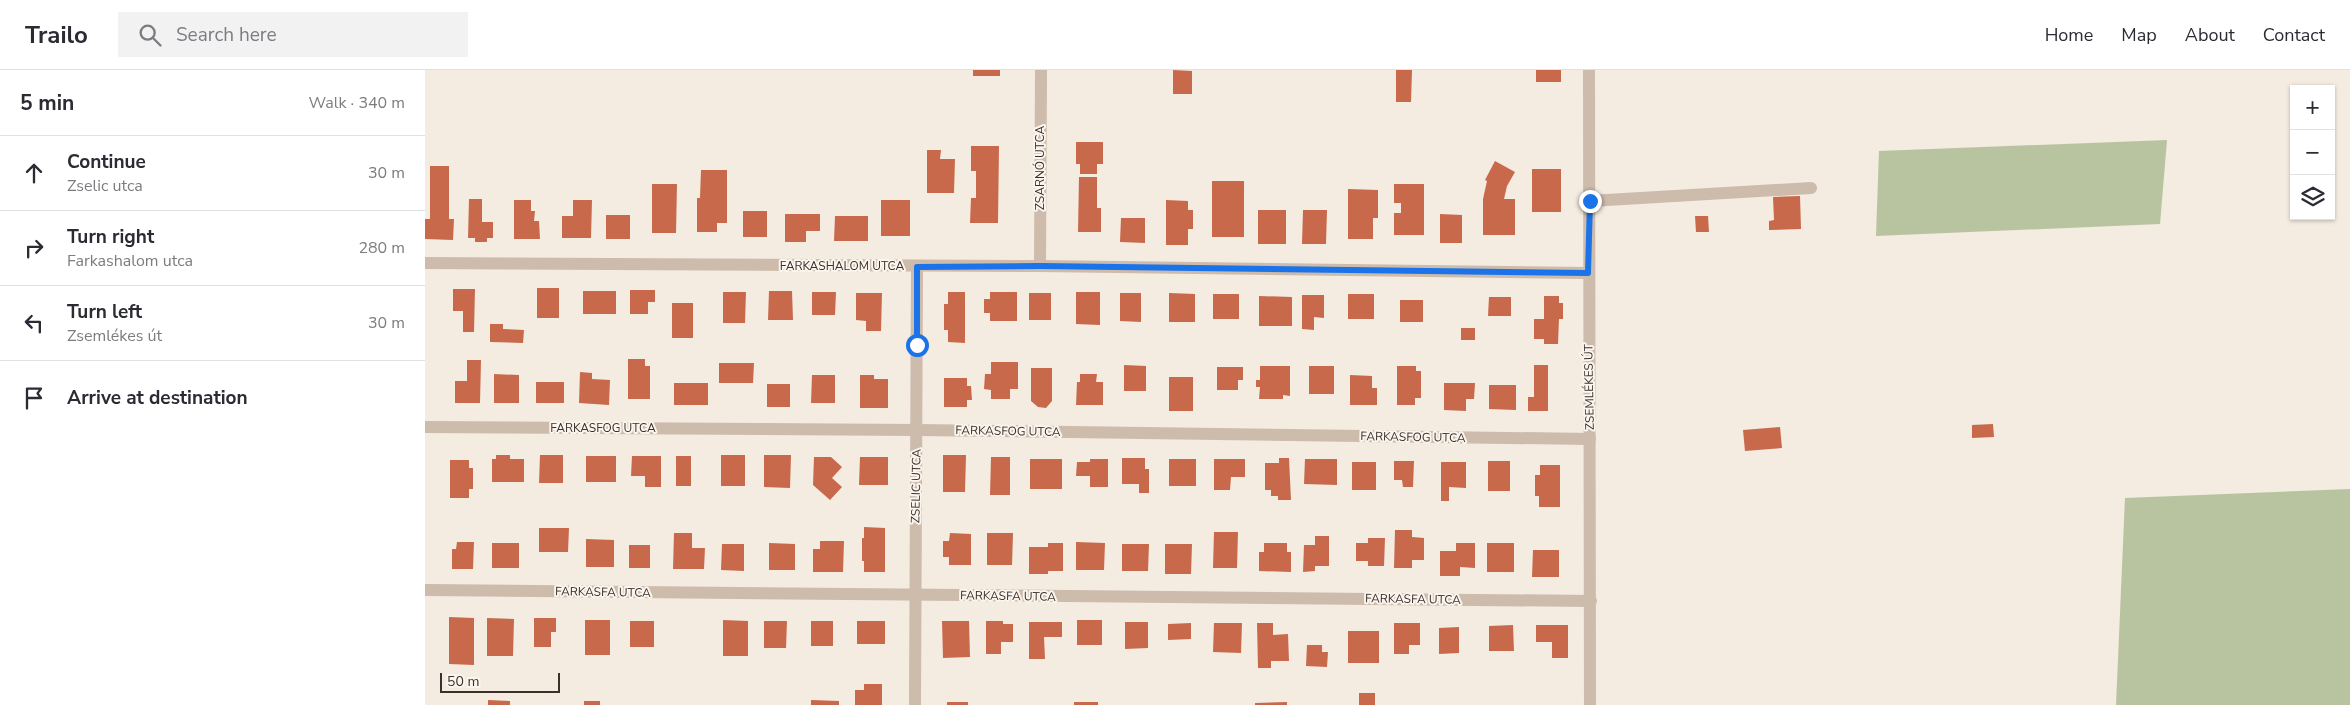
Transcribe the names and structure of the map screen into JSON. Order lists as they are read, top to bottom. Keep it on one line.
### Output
{"streets":{"street":["ZSARNÓ UTCA","FARKASHALOM UTCA","ZSEMLÉKES ÚT","FARKASFOG UTCA","ZSELIC UTCA","FARKASFA UTCA"]},"crossings":[["ZSARNÓ UTCA","FARKASHALOM UTCA"],["FARKASHALOM UTCA","ZSEMLÉKES ÚT"],["FARKASHALOM UTCA","ZSELIC UTCA"],["ZSEMLÉKES ÚT","FARKASFOG UTCA"],["ZSEMLÉKES ÚT","FARKASFA UTCA"],["FARKASFOG UTCA","ZSELIC UTCA"],["ZSELIC UTCA","FARKASFA UTCA"]],"scale_bar":"50 m","page":{"header":"Trailo","search":"Search here","nav":["Home","Map","About","Contact"],"heading":["5 min","Walk · 340 m"],"map_buttons":["+","−"],"list":[["Continue","Zselic utca","30 m"],["Turn right","Farkashalom utca","280 m"],["Turn left","Zsemlékes út","30 m"],"Arrive at destination"],"scale":"50 m"}}
